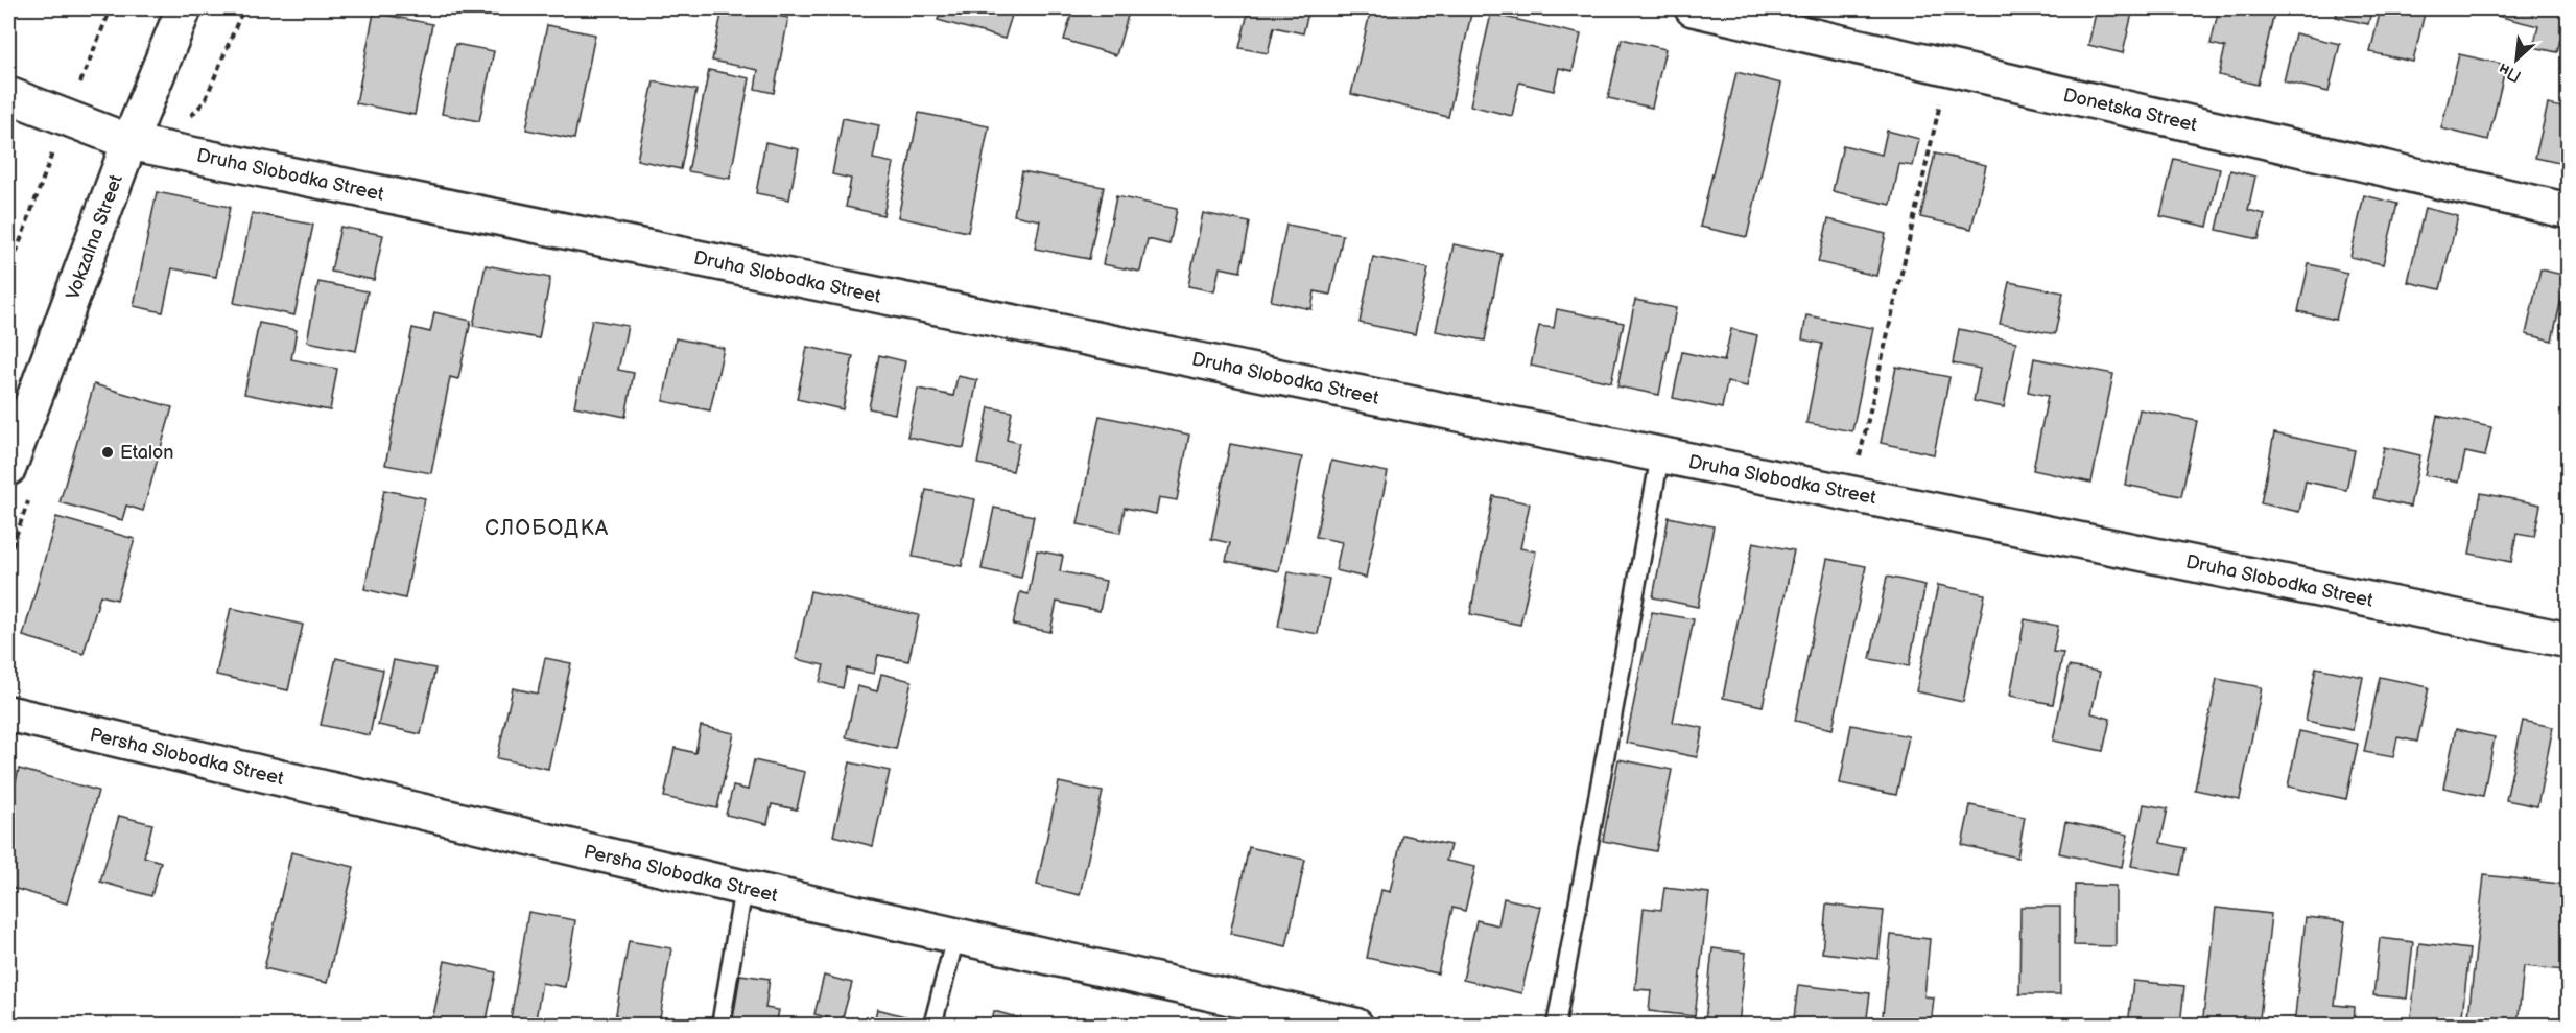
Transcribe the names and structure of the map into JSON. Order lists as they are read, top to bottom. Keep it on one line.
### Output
{"streets":{"street":["Donetska Street","Druha Slobodka Street","Vokzalna Street","Persha Slobodka Street"]},"crossings":[["Druha Slobodka Street","Vokzalna Street"]],"districts":["СЛОБОДКА"],"places":["Etalon"],"north":"bottom left"}
